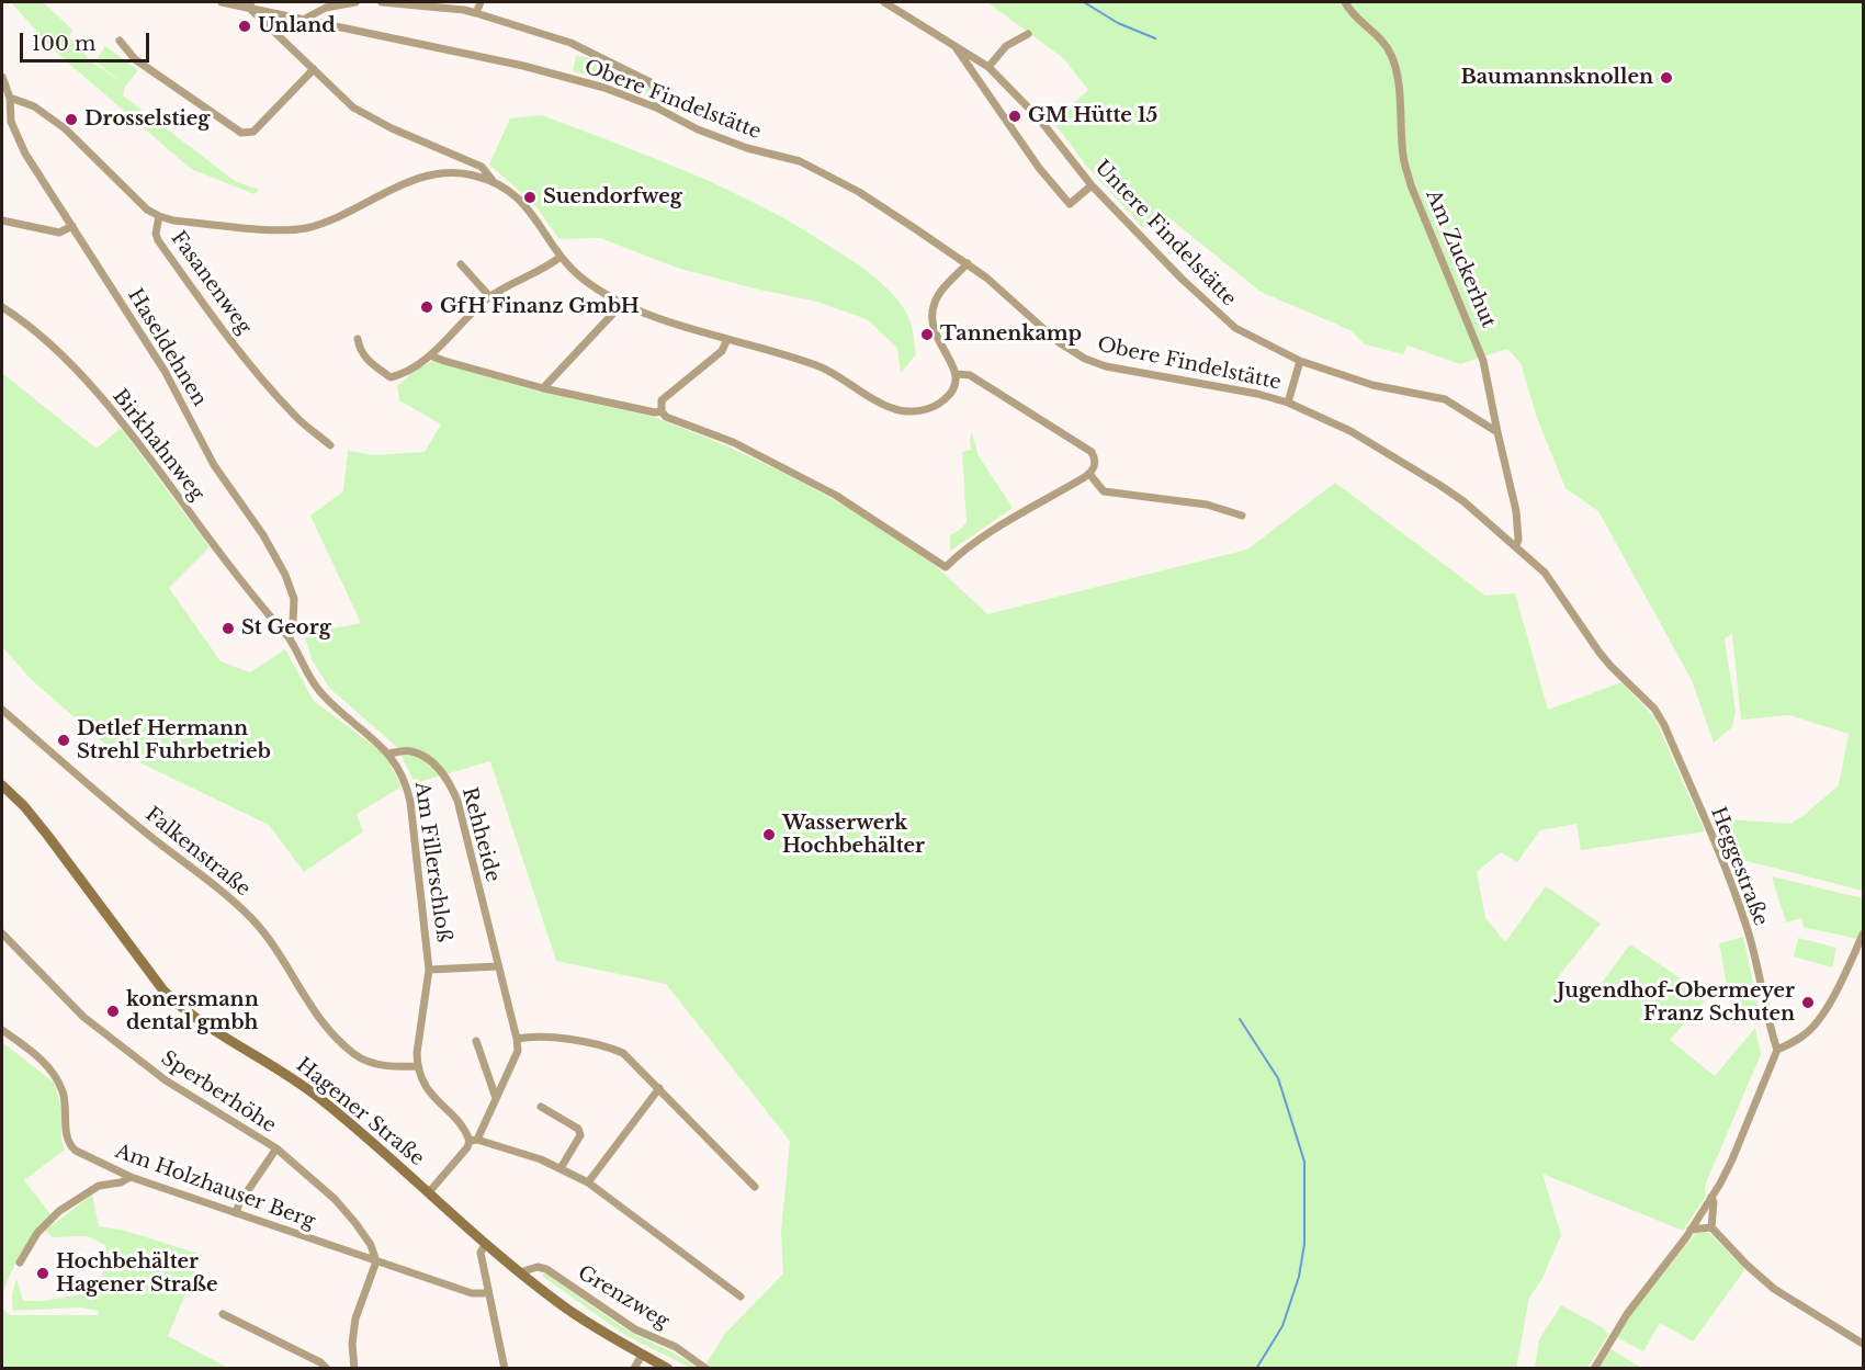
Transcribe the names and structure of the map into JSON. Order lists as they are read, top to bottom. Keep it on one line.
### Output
{"streets":{"main road":["Hagener Straße"],"street":["Obere Findelstätte","Untere Findelstätte","Am Zuckerhut","Fasanenweg","Haseldehnen","Birkhahnweg","Rehheide","Falkenstraße","Am Fillerschloß","Heggestraße","Sperberhöhe","Am Holzhauser Berg","Grenzweg"]},"crossings":[["Obere Findelstätte","Untere Findelstätte"],["Obere Findelstätte","Heggestraße"],["Untere Findelstätte","Am Zuckerhut"],["Am Zuckerhut","Heggestraße"],["Fasanenweg","Haseldehnen"],["Haseldehnen","Am Fillerschloß"],["Birkhahnweg","Am Fillerschloß"],["Rehheide","Am Fillerschloß"],["Falkenstraße","Am Fillerschloß"],["Sperberhöhe","Am Holzhauser Berg"],["Hagener Straße","Grenzweg"]],"places":["Unland","Baumannsknollen","GM Hütte 15","Drosselstieg","Suendorfweg","GfH Finanz GmbH","Tannenkamp","St Georg","Detlef Hermann Strehl Fuhrbetrieb","Wasserwerk Hochbehälter","Jugendhof-Obermeyer Franz Schuten","konersmann dental gmbh","Hochbehälter Hagener Straße"],"scale_bar":"100 m"}
